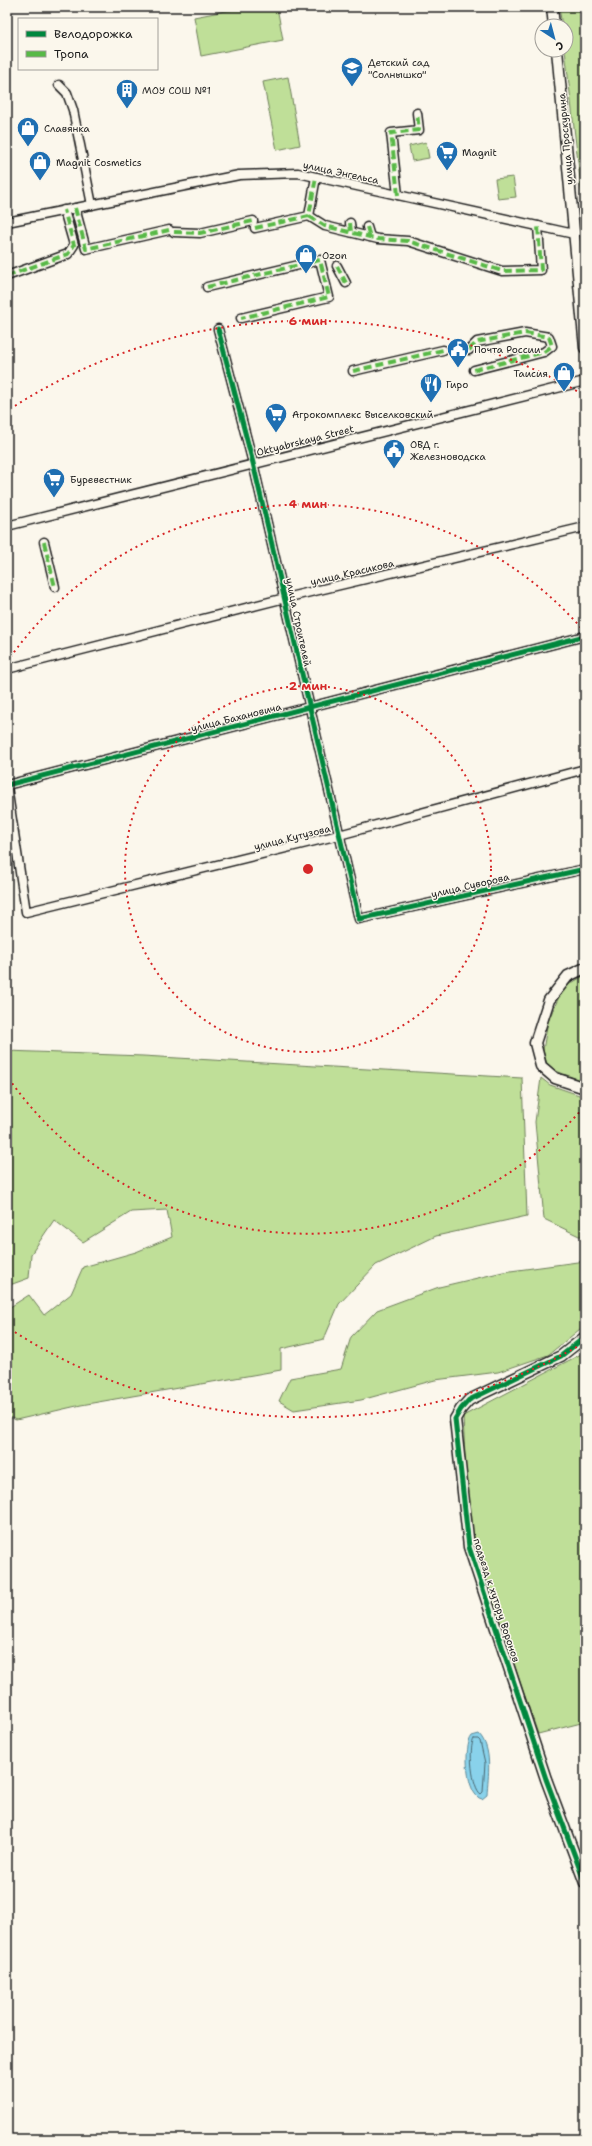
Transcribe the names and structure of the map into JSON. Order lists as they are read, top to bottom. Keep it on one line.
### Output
{"streets":{"street":["улица Проскурина","улица Энгельса","Oktyabrskaya Street","улица Красикова","улица Строителей","улица Бахановича","улица Кутузова","улица Суворова","подъезд к хутору Воронов"]},"crossings":[["улица Проскурина","улица Энгельса"],["Oktyabrskaya Street","улица Строителей"],["улица Красикова","улица Строителей"],["улица Строителей","улица Бахановича"],["улица Строителей","улица Кутузова"],["улица Строителей","улица Суворова"],["улица Бахановича","улица Кутузова"]],"places":{"school or university":["Детский сад \"Солнышко\""],"building":["МОУ СОШ №1"],"shop":["Славянка","Magnit Cosmetics","Ozon","Таисия"],"supermarket":["Magnit","Агрокомплекс Выселковский","Буревестник"],"public building":["Почта России","ОВД г. Железноводска"],"restaurant":["Гиро"]},"legend":["Велодорожка","Тропа"],"north":"bottom right","rings":["6 мин","4 мин","2 мин"]}
